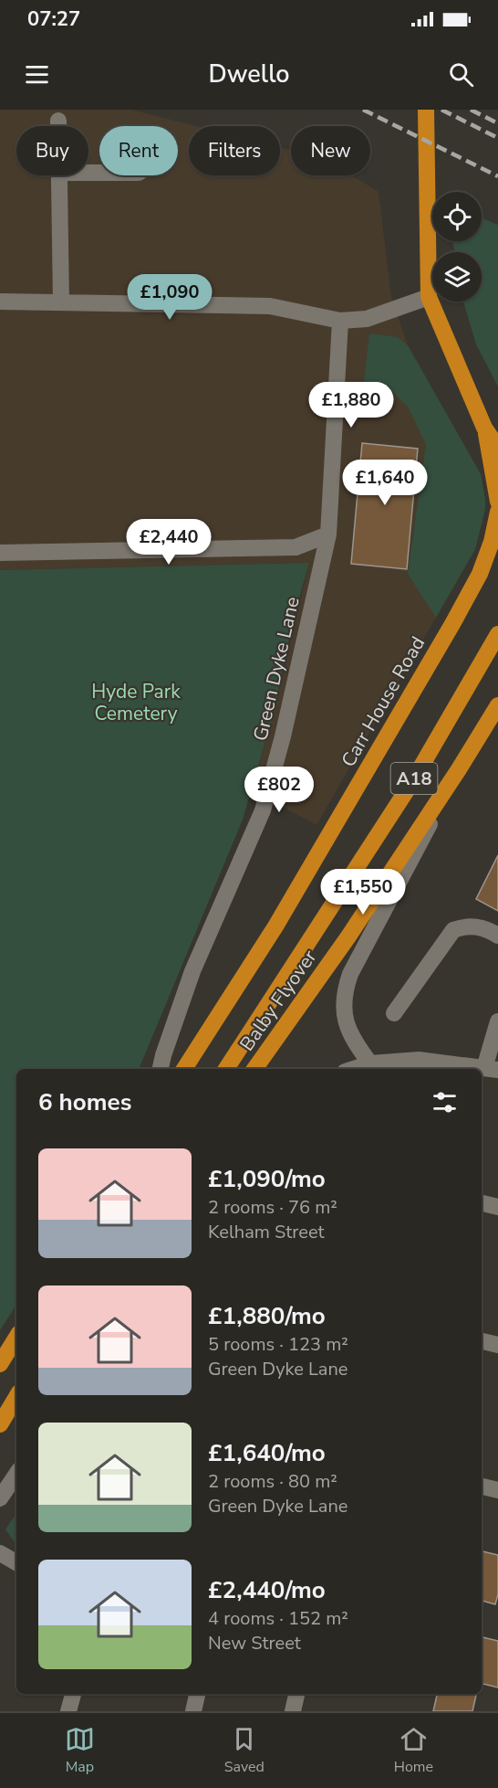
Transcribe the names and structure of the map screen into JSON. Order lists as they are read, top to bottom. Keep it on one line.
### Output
{"streets":{"highway":["Carr House Road","A18","Balby Flyover"],"street":["Green Dyke Lane"]},"parks":["Hyde Park Cemetery"],"page":{"status":"07:27","header":"Dwello","chip":["Buy","Rent","Filters","New"],"price":["£1,090","£1,880","£1,640","£2,440","£802","£1,550"],"heading":"6 homes","list":[{"name":"£1,090/mo","note":"2 rooms · 76 m² · Kelham Street"},{"name":"£1,880/mo","note":"5 rooms · 123 m² · Green Dyke Lane"},{"name":"£1,640/mo","note":"2 rooms · 80 m² · Green Dyke Lane"},{"name":"£2,440/mo","note":"4 rooms · 152 m² · New Street"}],"tabs":["Map","Saved","Home"]}}
